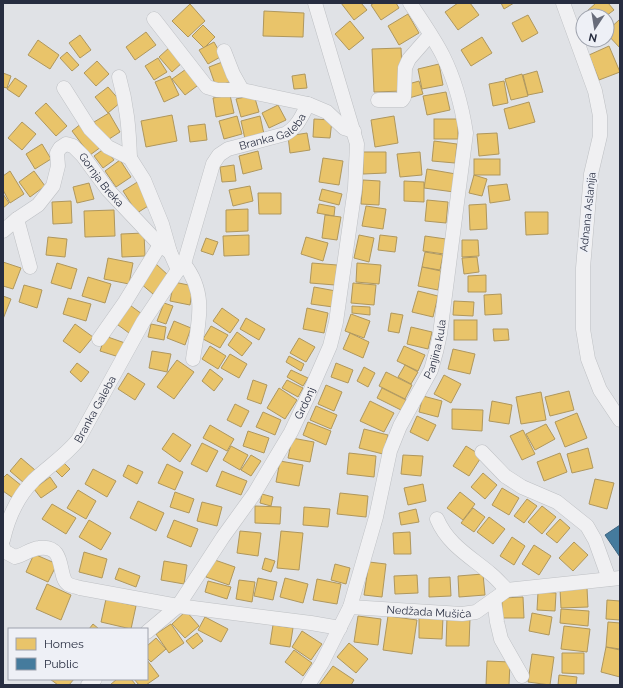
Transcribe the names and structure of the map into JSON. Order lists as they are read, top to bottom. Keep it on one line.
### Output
{"streets":{"street":["Branka Galeba","Gornja Breka","Adnana Aslanija","Panjina kula","Grdonj","Nedžada Mušića"]},"crossings":[["Branka Galeba","Grdonj"],["Panjina kula","Nedžada Mušića"]],"legend":["Homes","Public"],"north":"bottom"}
